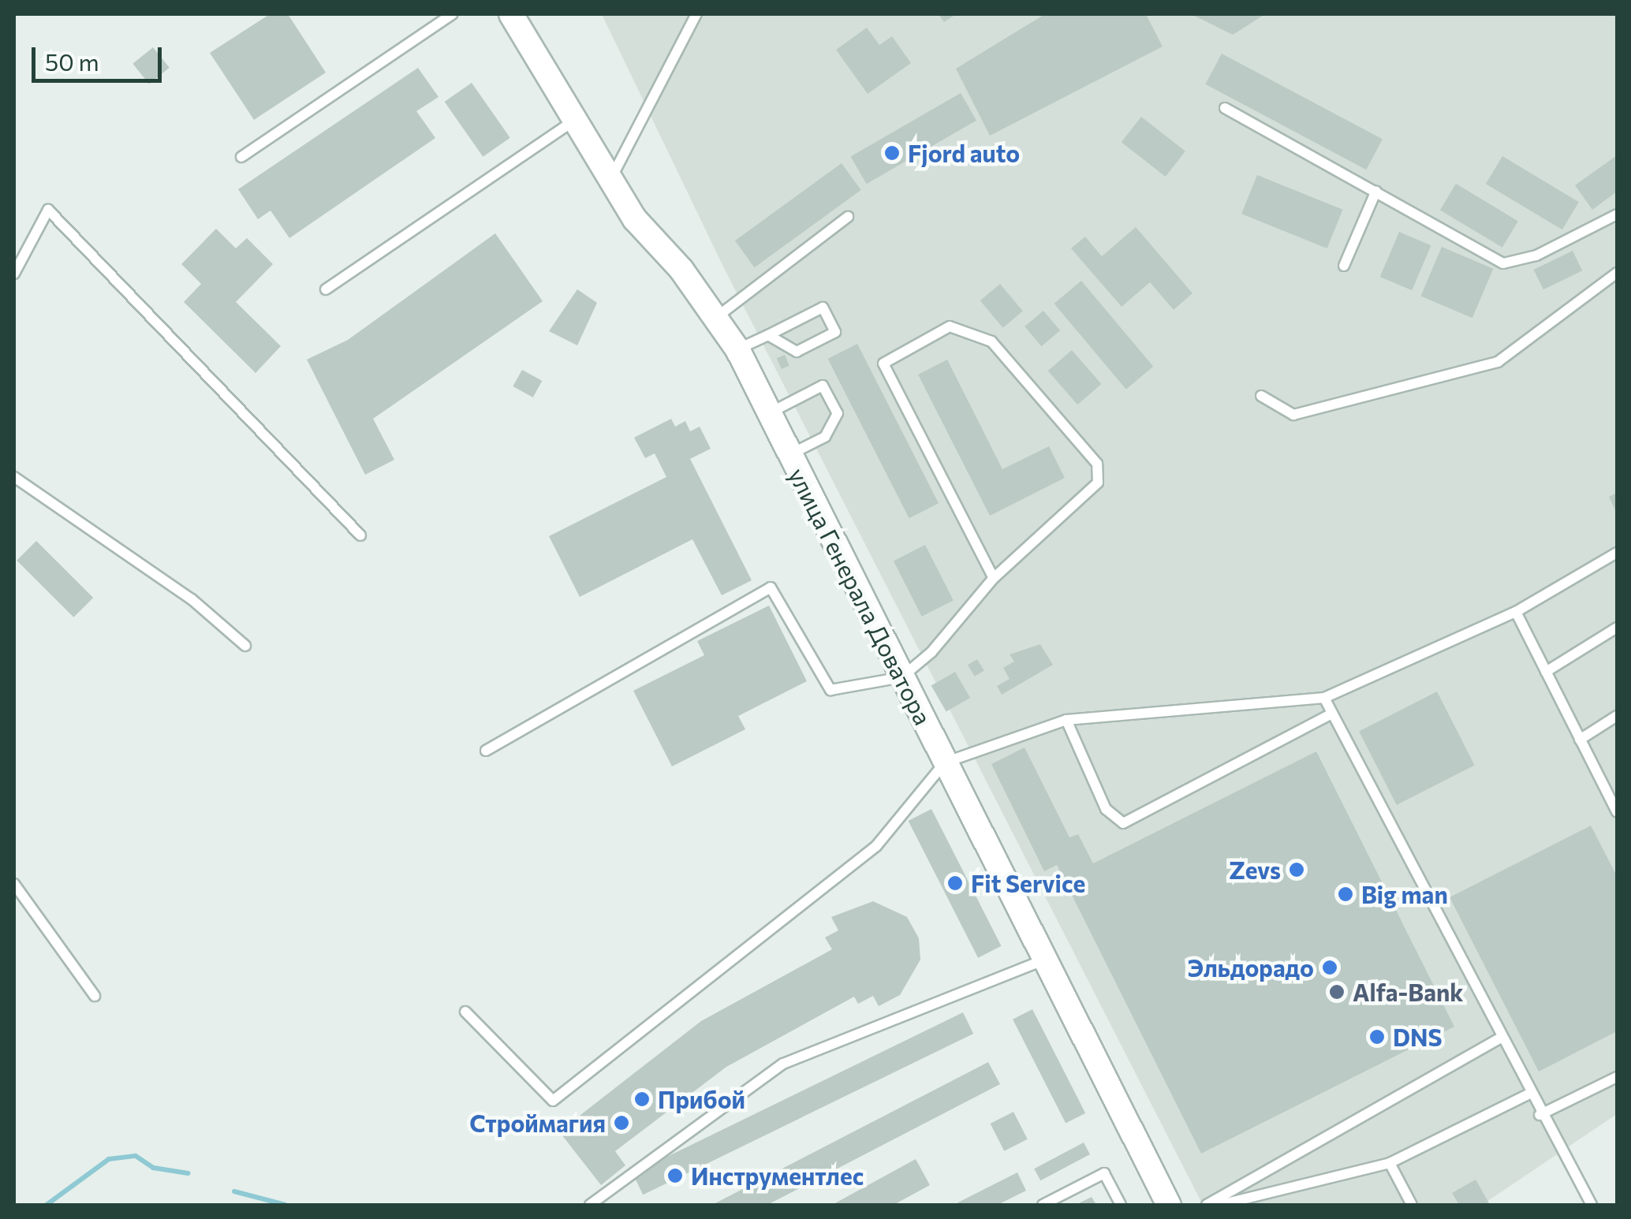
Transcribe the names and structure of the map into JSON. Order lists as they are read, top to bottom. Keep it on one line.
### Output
{"streets":{"street":["улица Генерала Доватора"]},"places":["Fjord auto","Zevs","Fit Service","Big man","Эльдорадо","Alfa-Bank","DNS","Прибой","Строймагия","Инструментлес"],"scale_bar":"50 m"}
